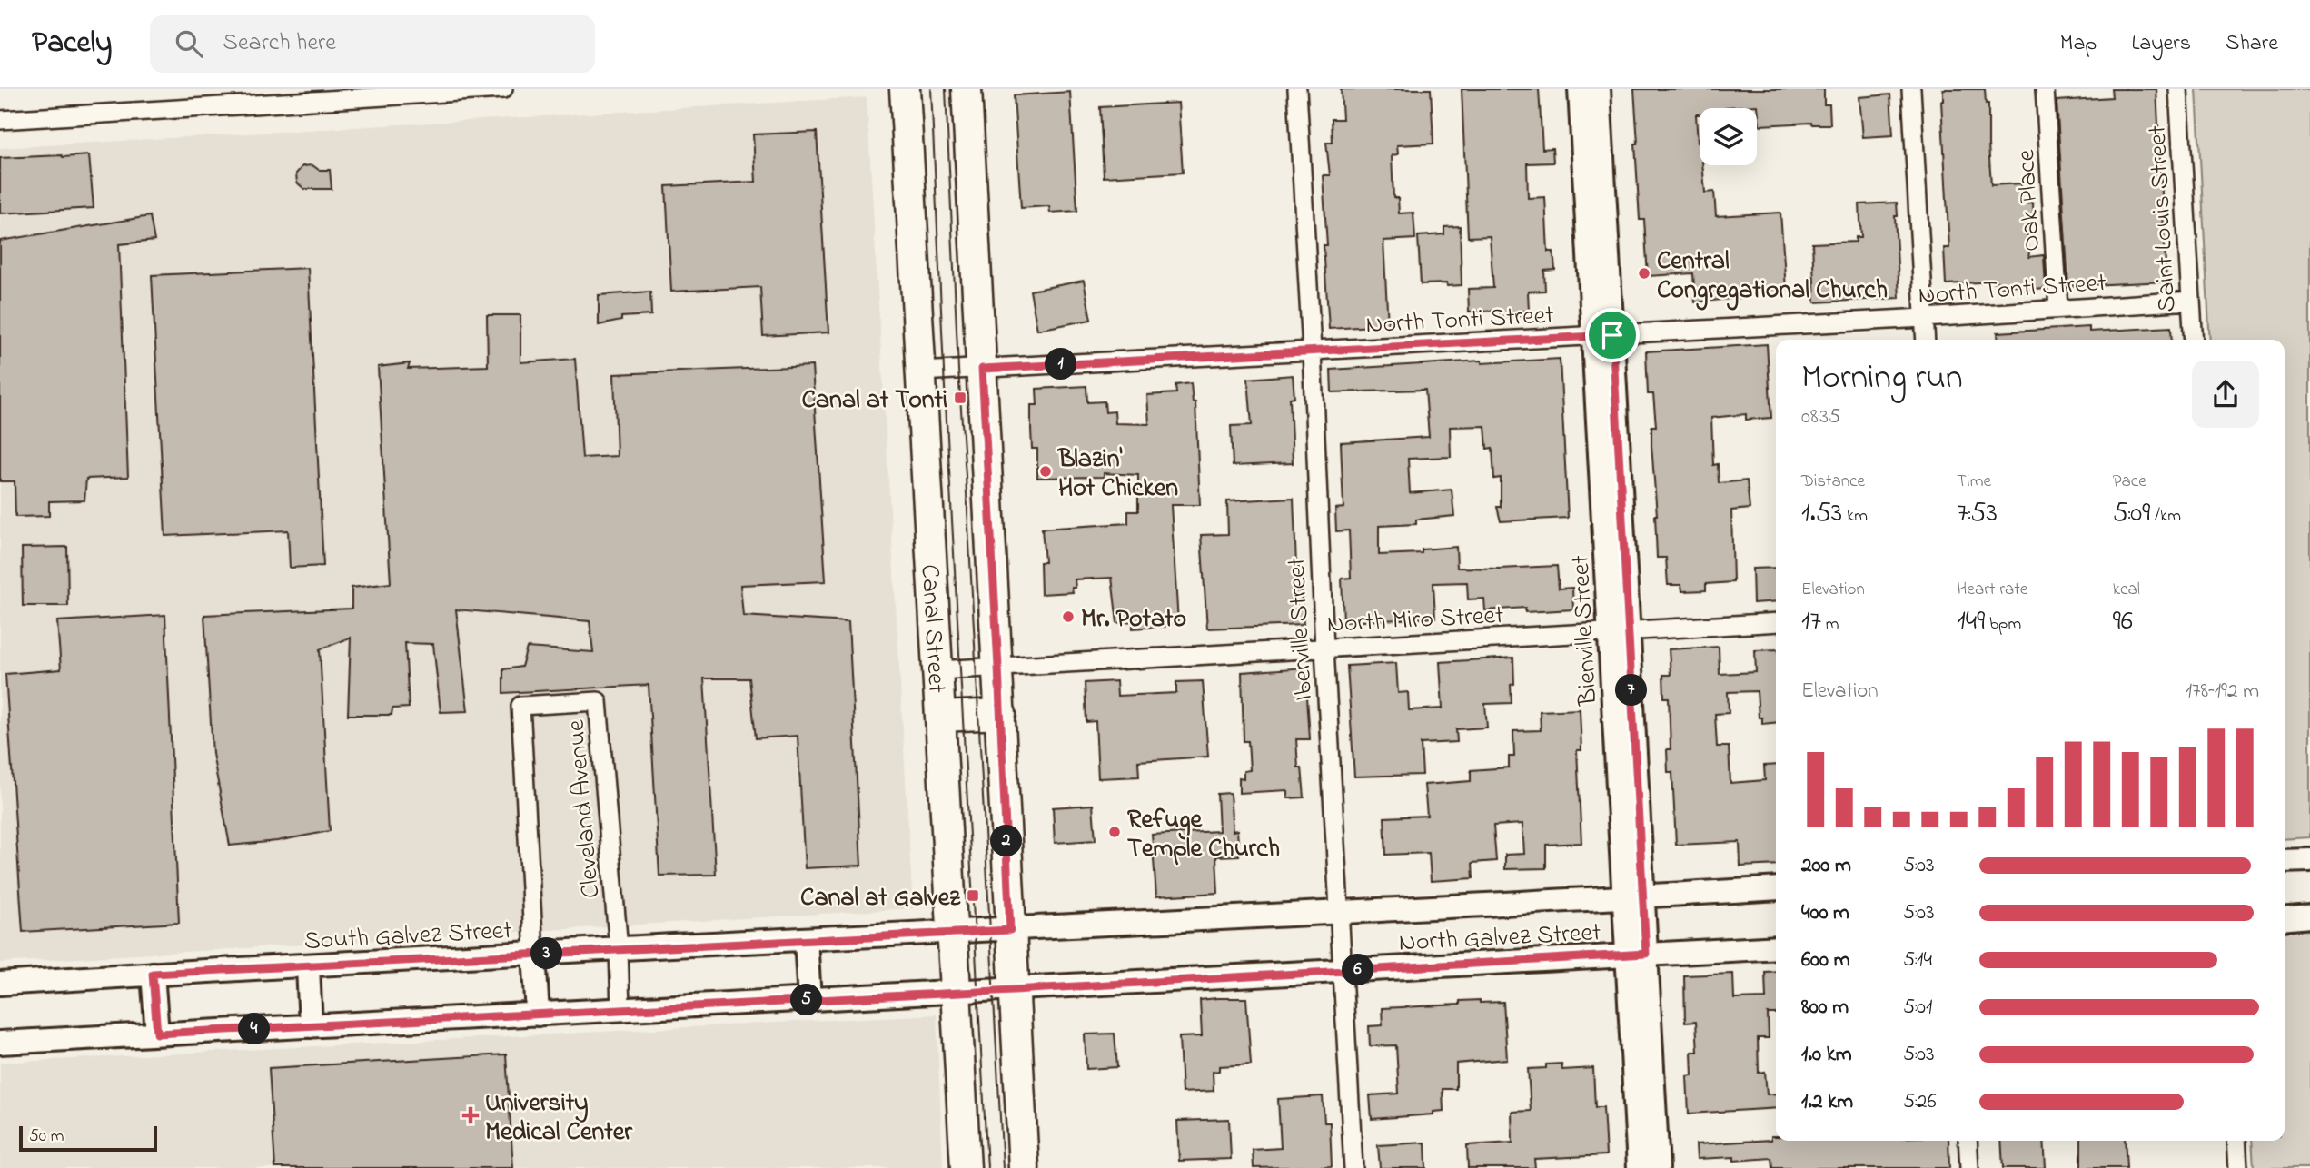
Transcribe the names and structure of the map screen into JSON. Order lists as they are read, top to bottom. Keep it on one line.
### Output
{"streets":{"main road":["Canal Street"],"street":["Oak Place","Saint Louis Street","North Tonti Street","North Miro Street","Iberville Street","Bienville Street","Cleveland Avenue","South Galvez Street","North Galvez Street"]},"crossings":[["Oak Place","North Tonti Street"],["Saint Louis Street","North Tonti Street"],["North Tonti Street","Canal Street"],["North Tonti Street","Iberville Street"],["North Tonti Street","Bienville Street"],["North Miro Street","Canal Street"],["North Miro Street","Iberville Street"],["North Miro Street","Bienville Street"],["Canal Street","South Galvez Street"],["Canal Street","North Galvez Street"],["Iberville Street","North Galvez Street"],["Bienville Street","North Galvez Street"],["Cleveland Avenue","South Galvez Street"],["South Galvez Street","North Galvez Street"]],"places":{"other":["Central Congregational Church","Blazin' Hot Chicken","Mr. Potato","Refuge Temple Church"],"transit":["Canal at Tonti","Canal at Galvez"],"health":["University Medical Center"]},"scale_bar":"50 m","page":{"header":"Pacely","search":"Search here","nav":["Map","Layers","Share"],"heading":["Morning run","08:35"],"pins":["1","7","2","3","6","5","4"],"stats":[["Distance","1.53 km"],["Time","7:53"],["Pace","5:09 /km"],["Elevation","17 m"],["Heart rate","149 bpm"],["kcal","96"]],"chart":["Elevation","178–192 m"],"list":[{"name":"200 m","note":"5:03"},{"name":"400 m","note":"5:03"},{"name":"600 m","note":"5:14"},{"name":"800 m","note":"5:01"},{"name":"1.0 km","note":"5:03"},{"name":"1.2 km","note":"5:26"}],"scale":"50 m"}}
